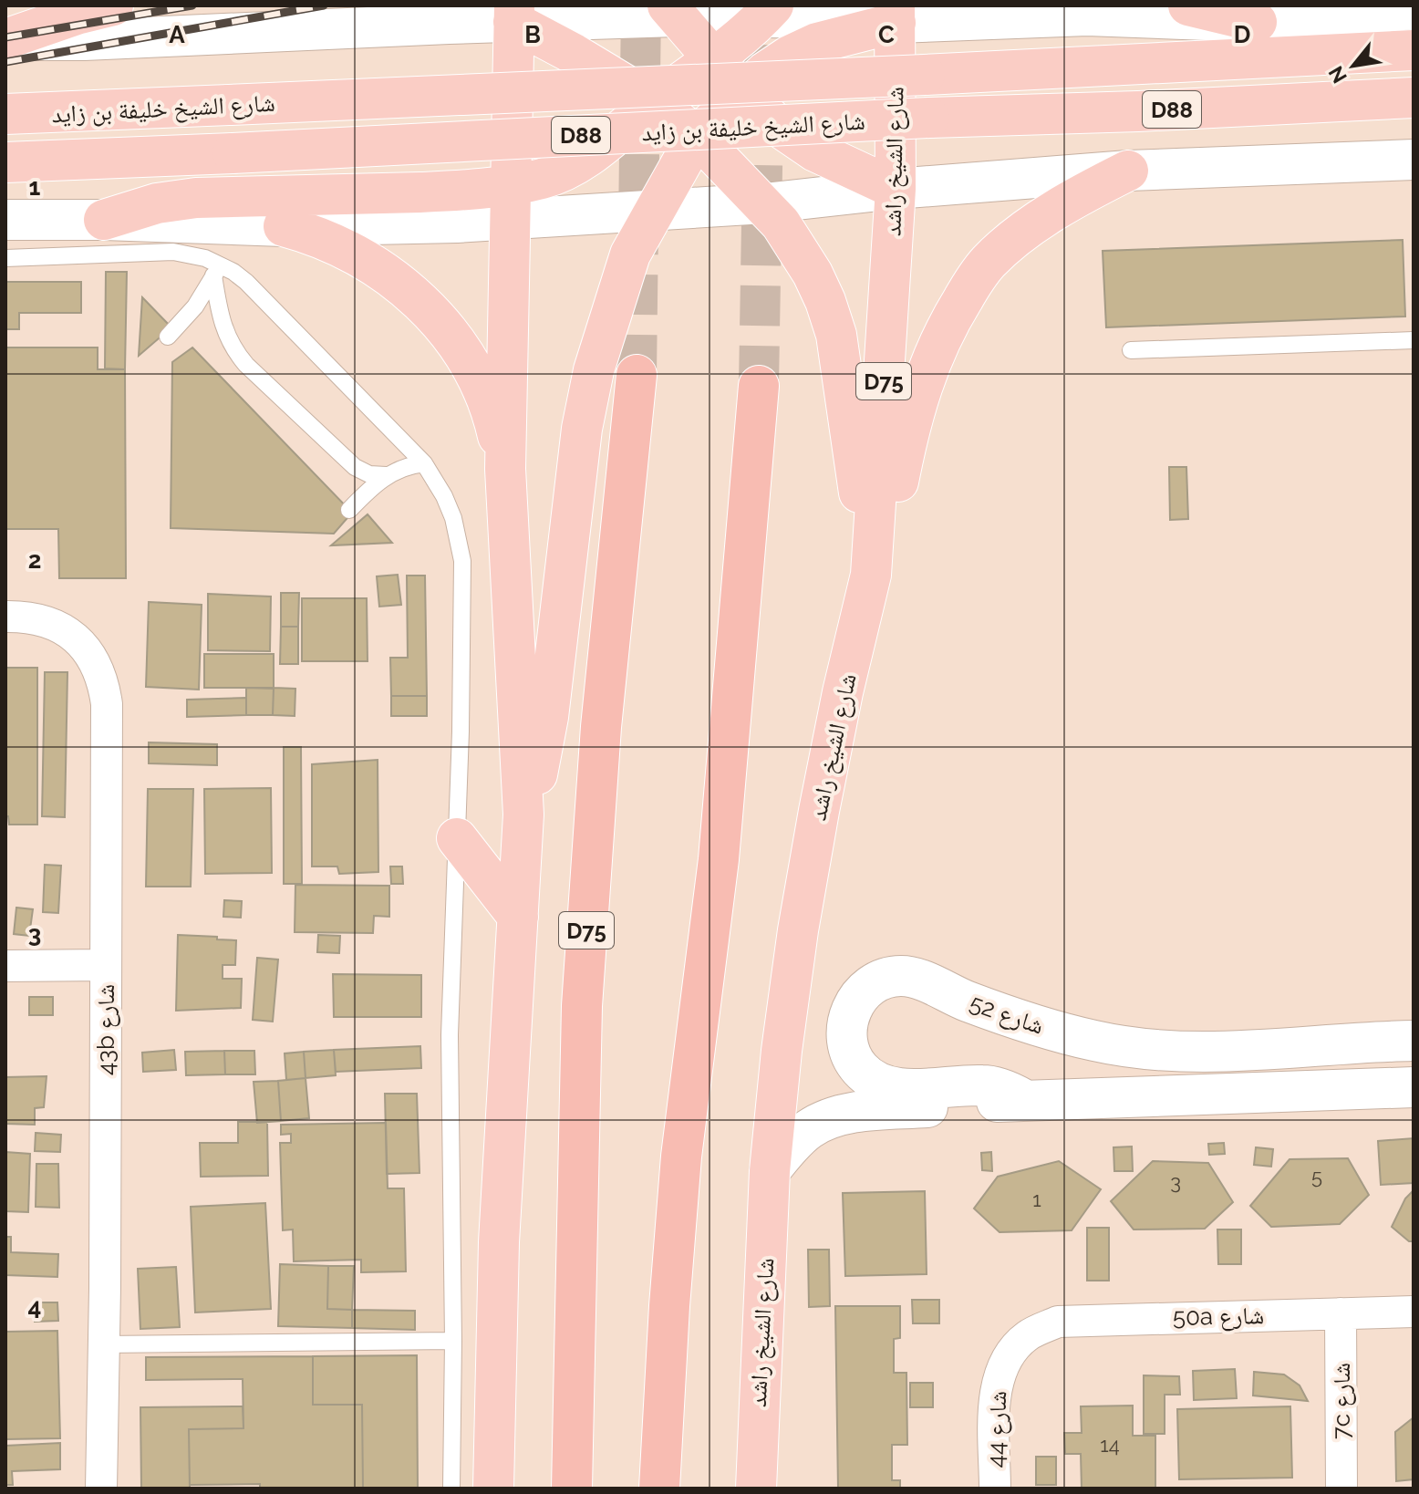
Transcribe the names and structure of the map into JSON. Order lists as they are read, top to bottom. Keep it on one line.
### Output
{"streets":{"highway":["D75"],"main road":["شارع الشيخ خليفة بن زايد","D88","شارع الشيخ راشد","شارع 52"],"street":["43b شارع","50a شارع","7c شارع","شارع 44"]},"crossings":[["شارع الشيخ راشد","شارع 52"],["50a شارع","7c شارع"],["50a شارع","شارع 44"]],"house_numbers":["5","3","1","14"],"north":"bottom left","grid":{"columns":["A","B","C","D"],"rows":["1","2","3","4"]}}
